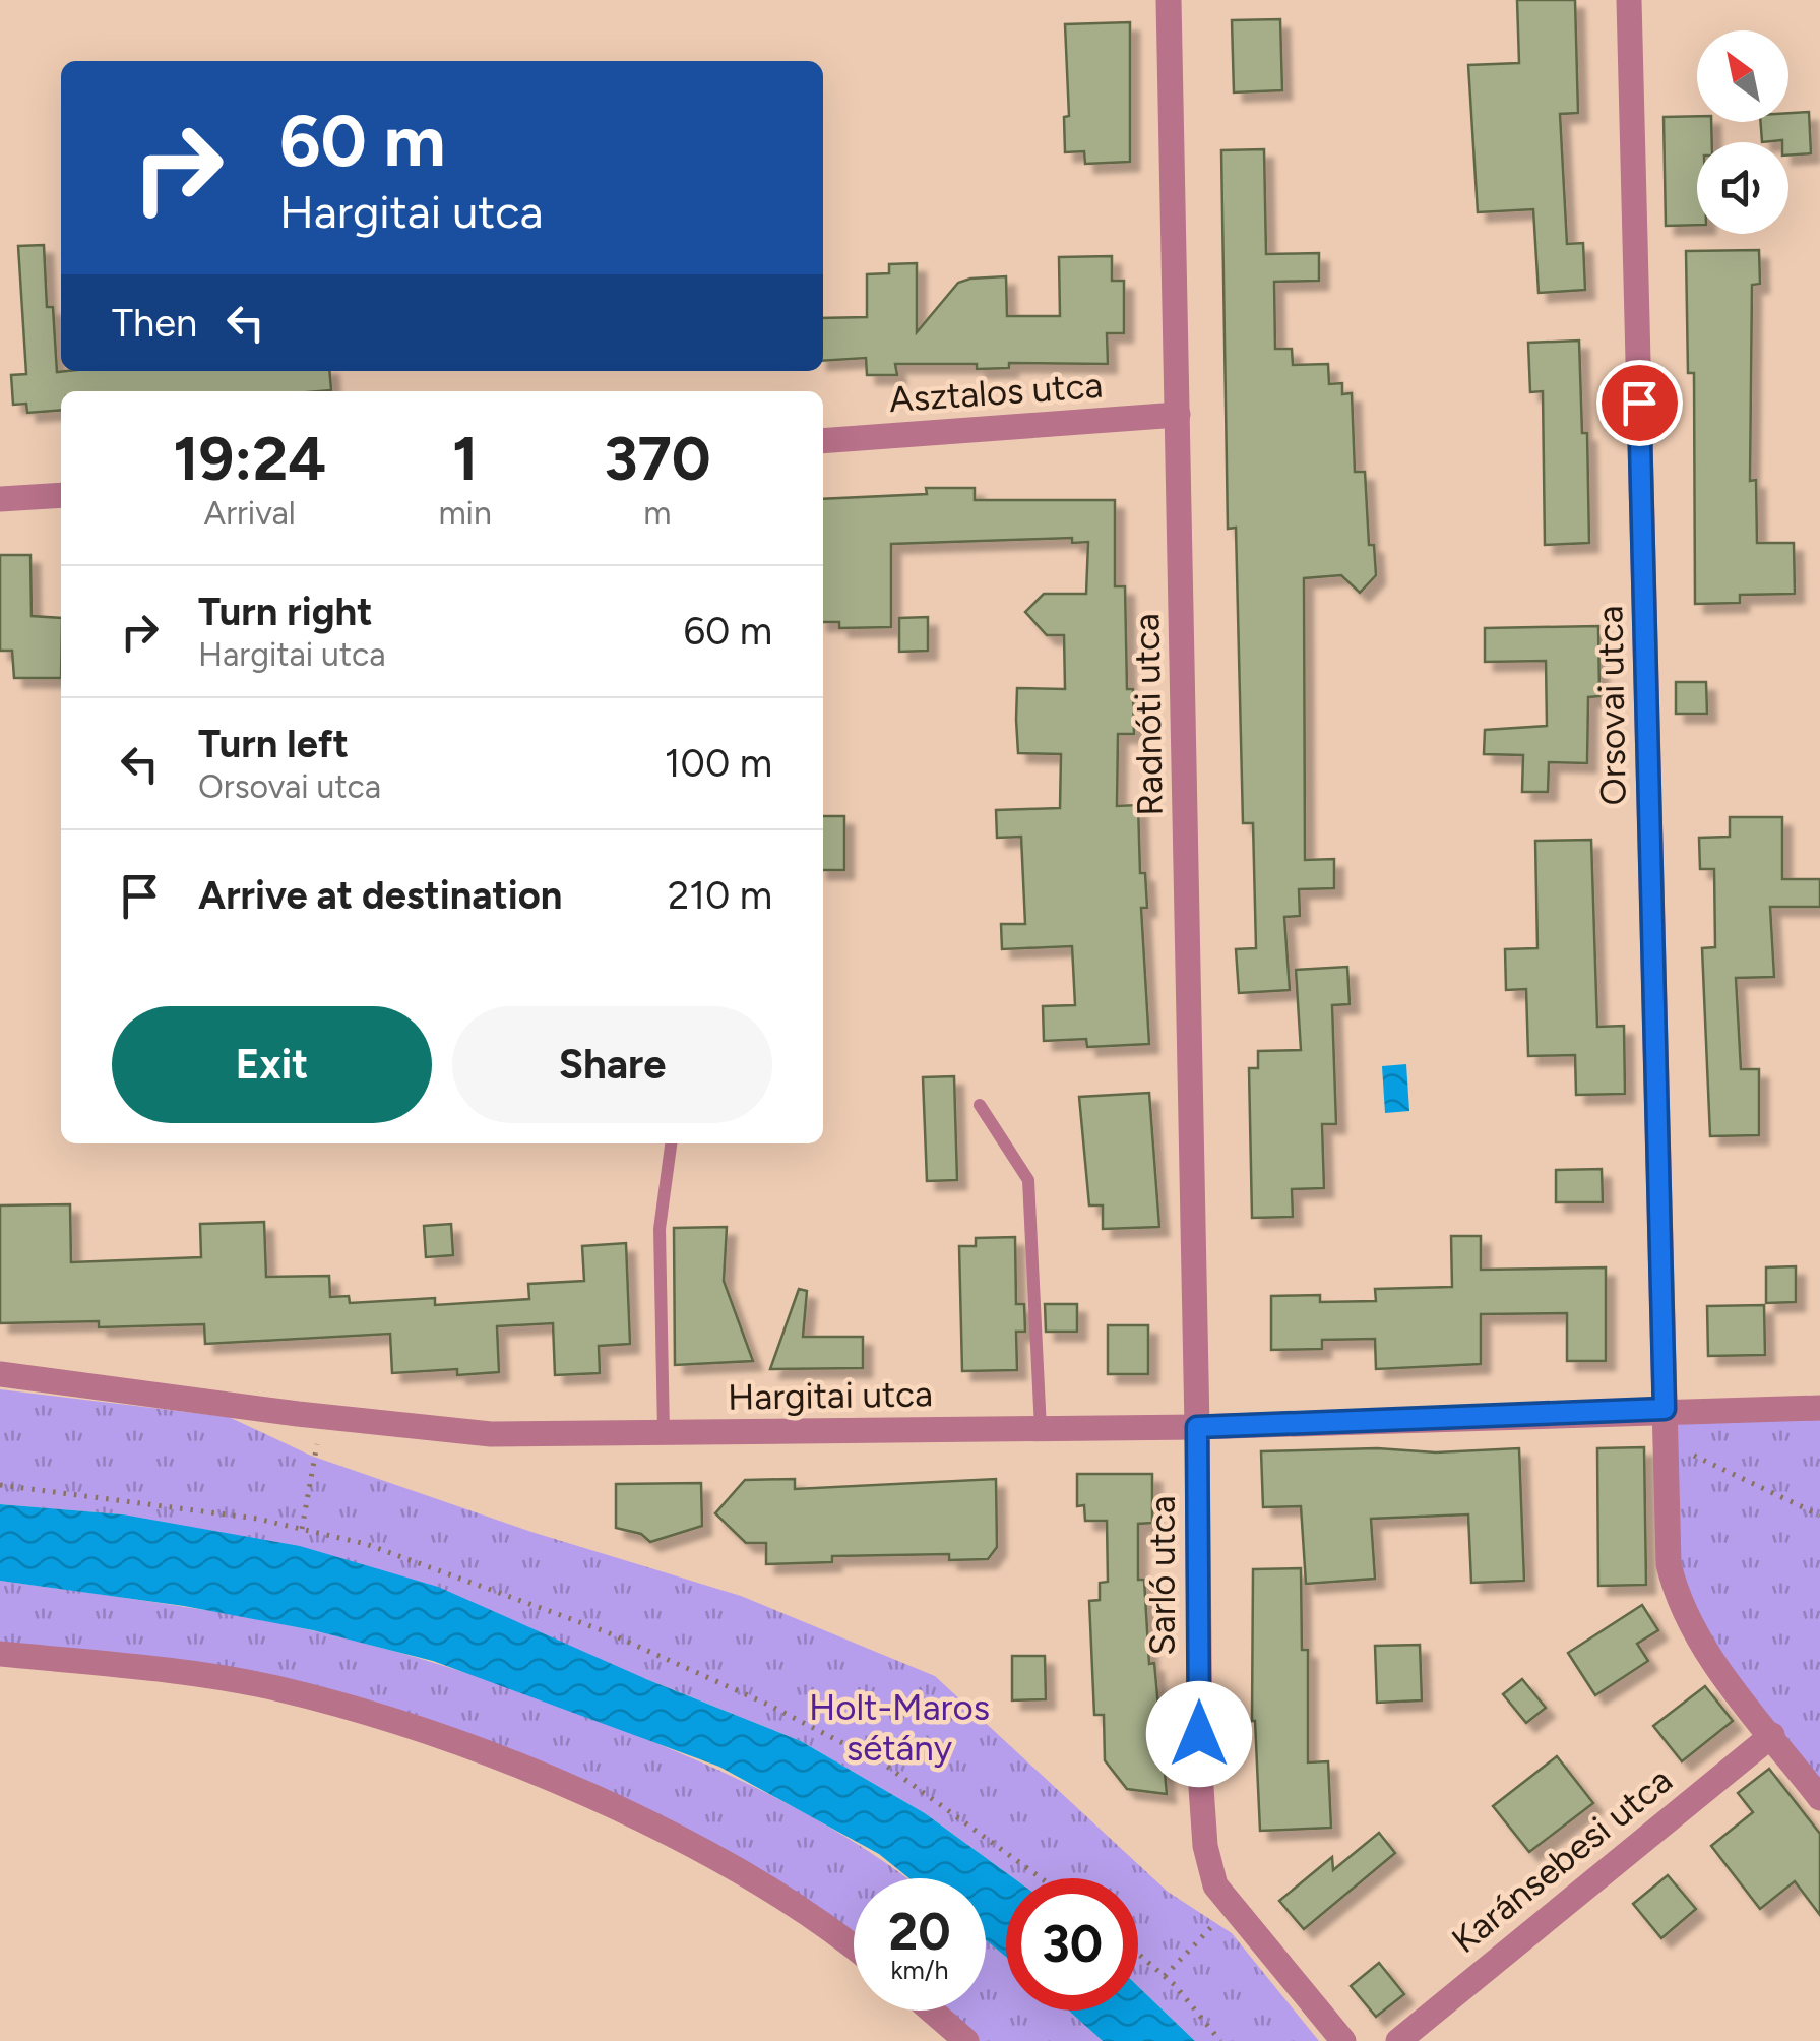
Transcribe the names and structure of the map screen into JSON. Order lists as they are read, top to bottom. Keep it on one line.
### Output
{"streets":{"street":["Asztalos utca","Orsovai utca","Radnóti utca","Hargitai utca","Sarló utca","Karánsebesi utca"]},"crossings":[["Asztalos utca","Radnóti utca"],["Orsovai utca","Hargitai utca"],["Orsovai utca","Karánsebesi utca"],["Radnóti utca","Hargitai utca"],["Radnóti utca","Sarló utca"],["Hargitai utca","Sarló utca"]],"parks":["Holt-Maros sétány"],"north":"top left","page":{"turn":["60 m","Hargitai utca"],"then":"Then","eta":["19:24","Arrival","1","min","370","m"],"list":[{"name":"Turn right","note":"Hargitai utca","value":"60 m"},{"name":"Turn left","note":"Orsovai utca","value":"100 m"},{"name":"Arrive at destination","value":"210 m"}],"buttons":["Exit","Share"],"speed":"20 km/h","limit":"30"}}
